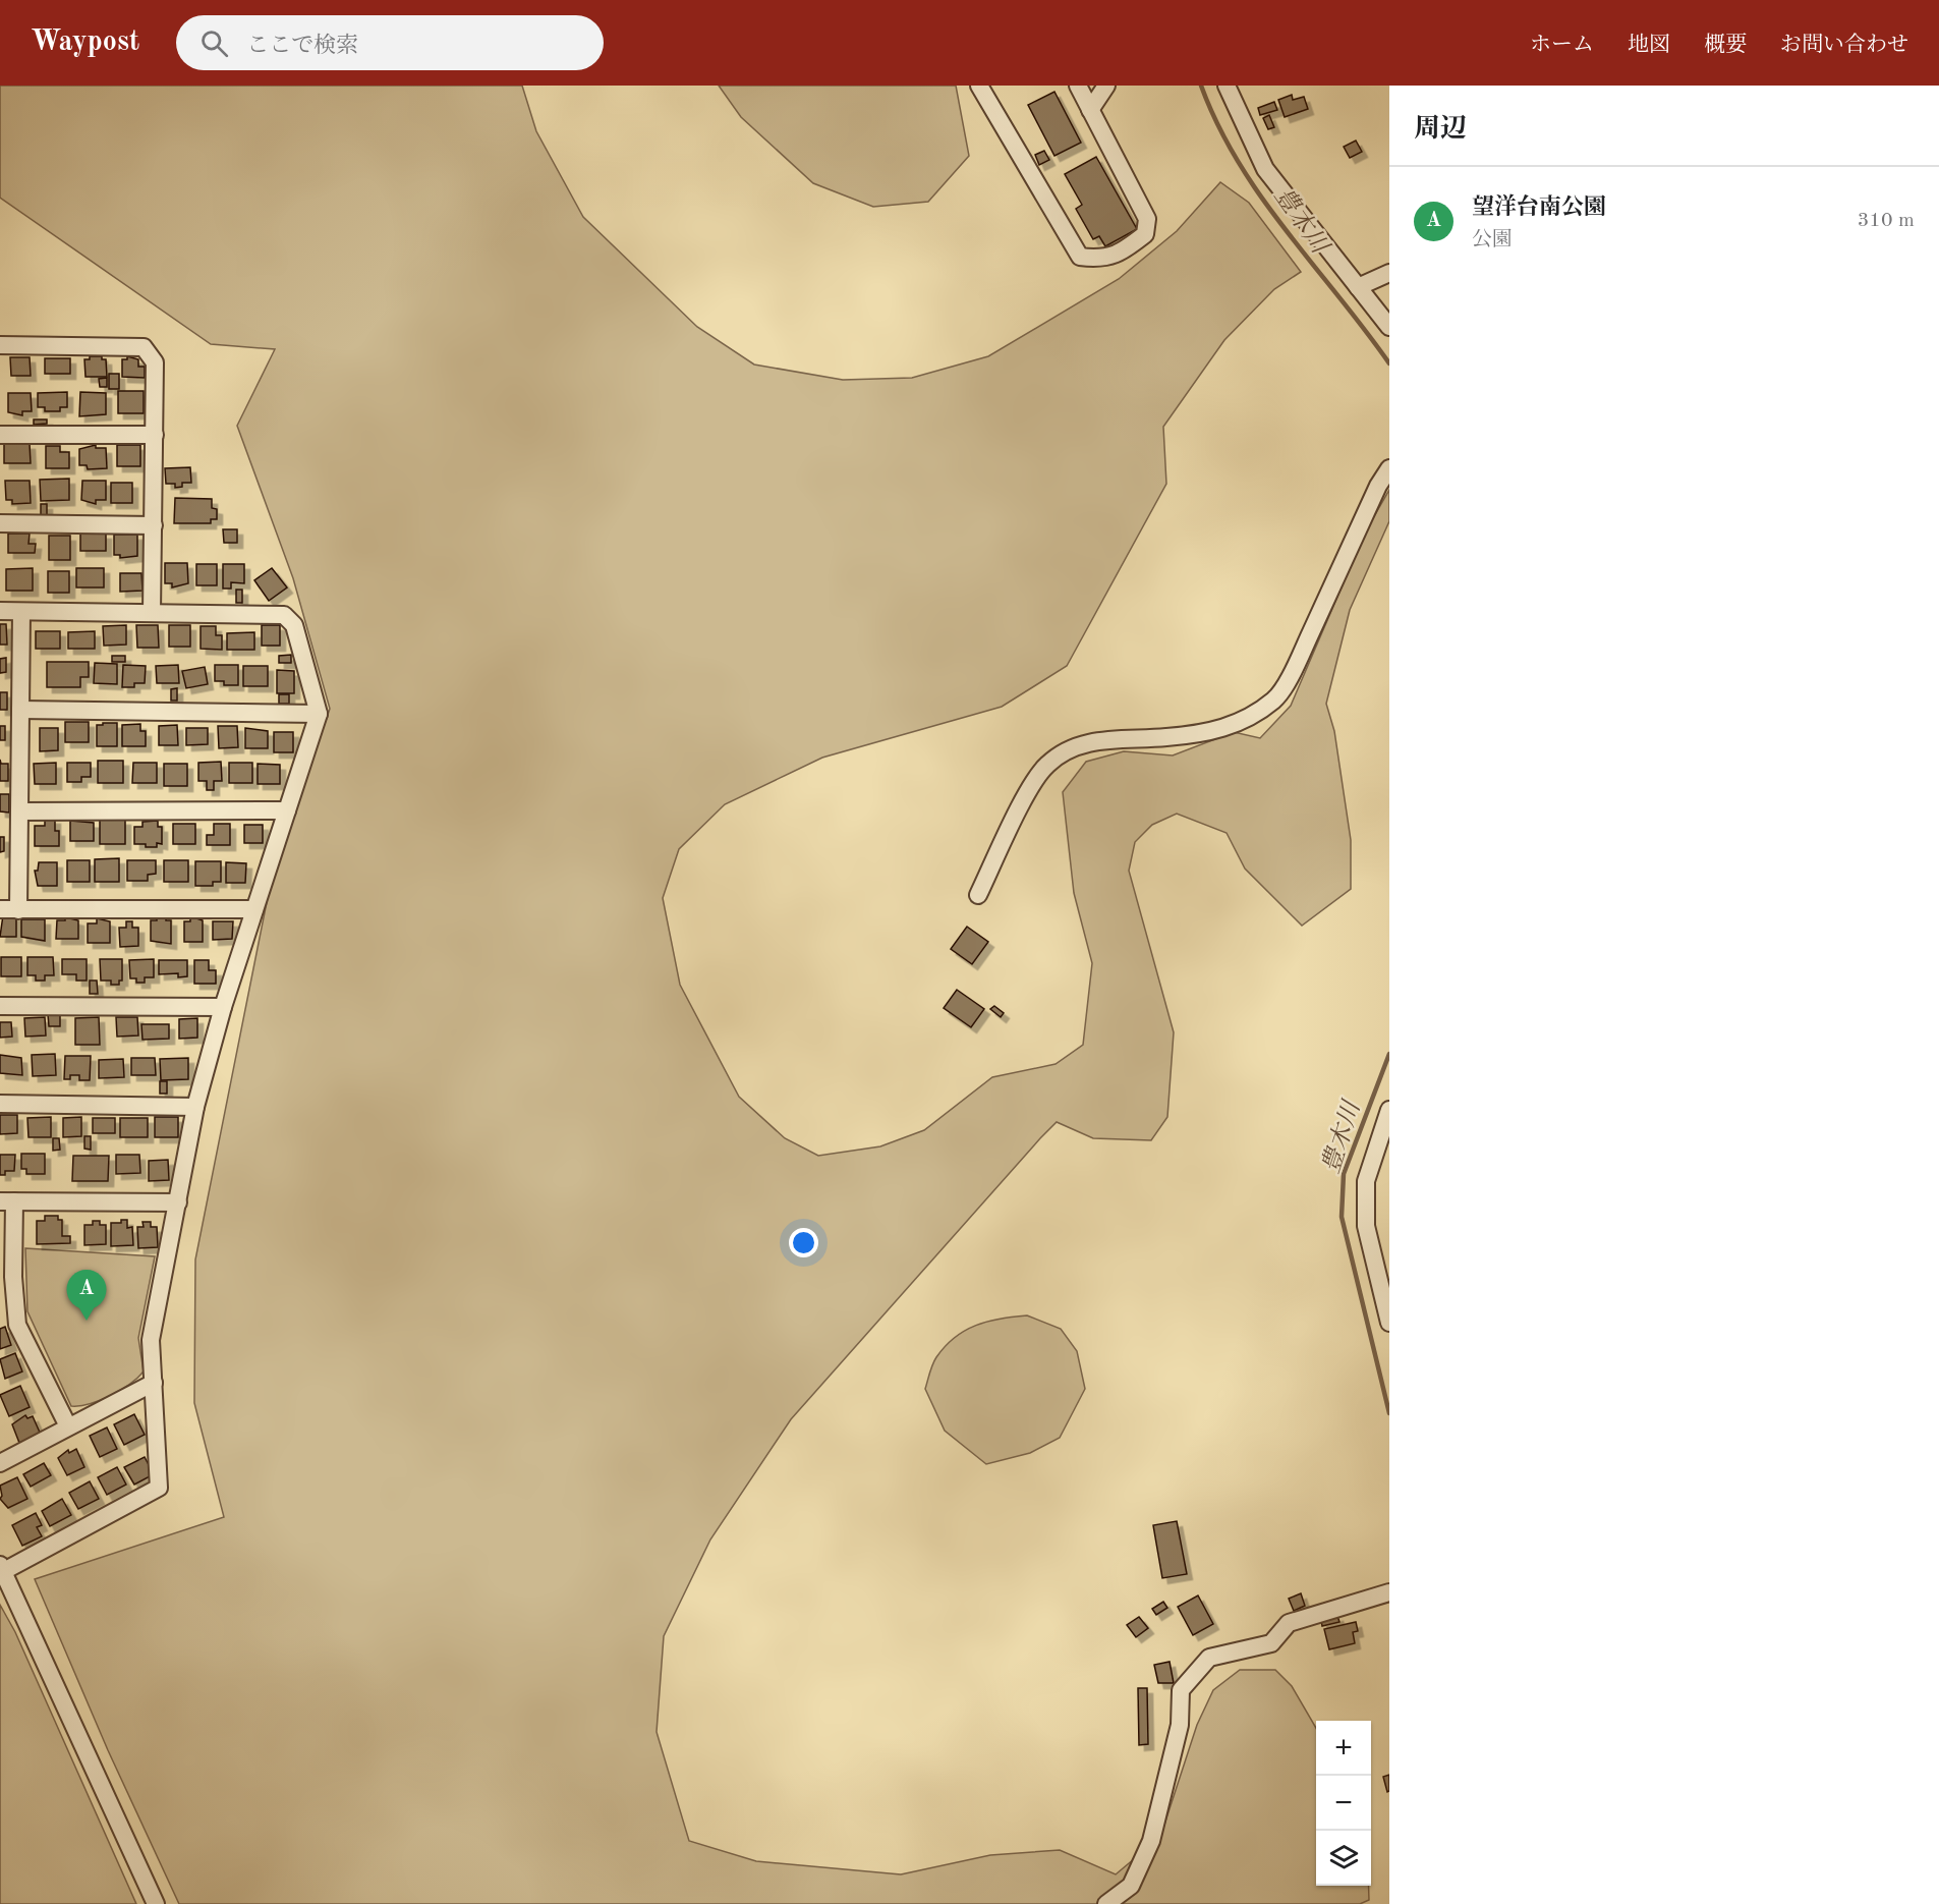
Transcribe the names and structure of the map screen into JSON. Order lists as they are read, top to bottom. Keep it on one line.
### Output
{"water":["豊木川"],"page":{"header":"Waypost","search":"ここで検索","nav":["ホーム","地図","概要","お問い合わせ"],"heading":"周辺","list":[{"mark":"A","name":"望洋台南公園","note":"公園","value":"310 m"}],"pins":"A","map_buttons":["+","−"]}}
